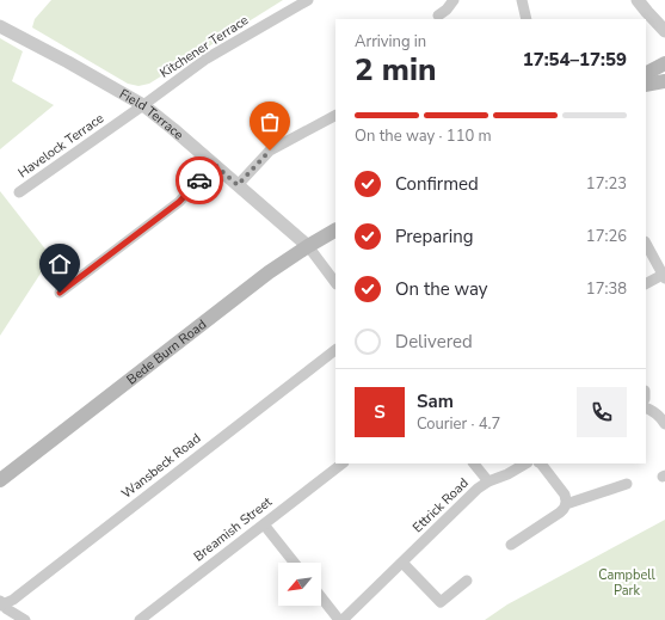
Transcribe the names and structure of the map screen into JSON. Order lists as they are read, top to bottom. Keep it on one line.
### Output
{"streets":{"main road":["Bede Burn Road"],"street":["Kitchener Terrace","Field Terrace","Havelock Terrace","Wansbeck Road","Ettrick Road","Breamish Street"]},"crossings":[["Kitchener Terrace","Field Terrace"],["Kitchener Terrace","Havelock Terrace"],["Field Terrace","Havelock Terrace"],["Field Terrace","Bede Burn Road"]],"parks":["Campbell Park"],"north":"bottom left","page":{"heading":["2 min","Arriving in","17:54–17:59"],"panel":["Sam","Courier · 4.7"],"bar":"On the way · 110 m","list":[["Confirmed","17:23"],["Preparing","17:26"],["On the way","17:38"],"Delivered"],"round":"S"}}
